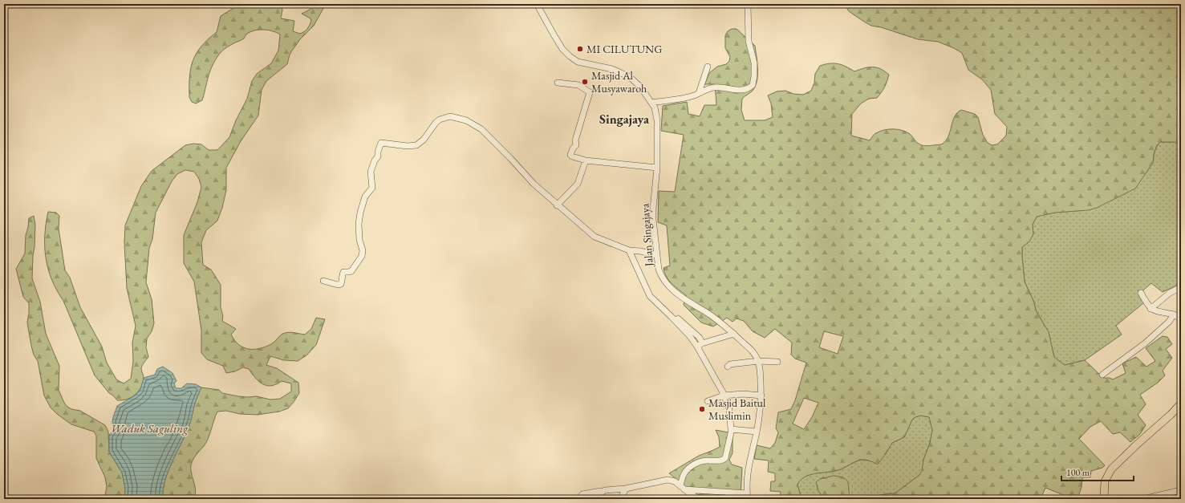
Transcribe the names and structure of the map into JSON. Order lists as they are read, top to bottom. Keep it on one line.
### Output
{"streets":{"street":["Jalan Singajaya"]},"districts":["Singajaya"],"water":["Waduk Saguling"],"places":["MI CILUTUNG","Masjid Al Musyawaroh","Masjid Baitul Muslimin"],"scale_bar":"100 m"}
